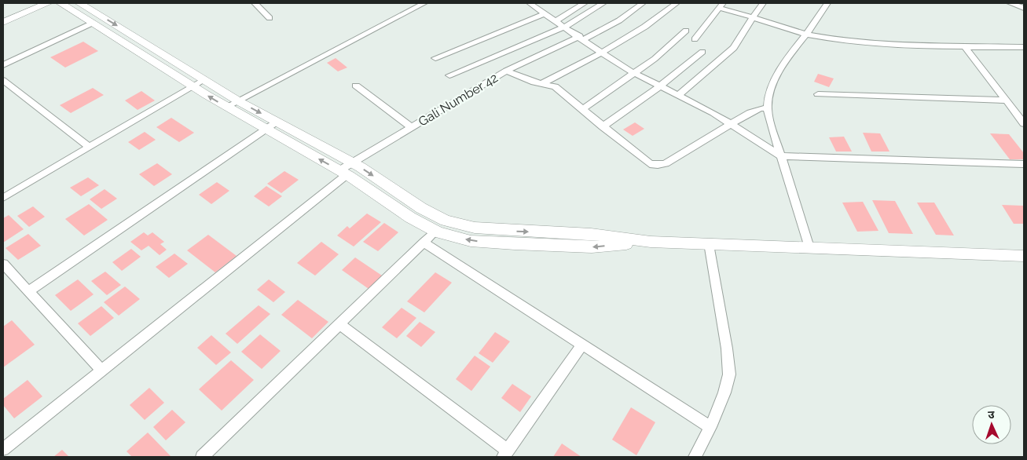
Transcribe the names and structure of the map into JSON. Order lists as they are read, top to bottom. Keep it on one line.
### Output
{"streets":{"street":["Gali Number 42"]},"north":"top"}
